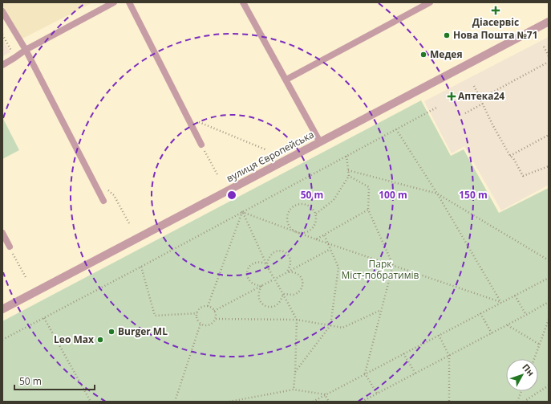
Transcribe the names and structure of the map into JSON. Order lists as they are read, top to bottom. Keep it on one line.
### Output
{"streets":{"street":["вулиця Європейська"]},"parks":["Парк Міст-побратимів"],"places":{"health":["Діасервіс","Аптека24"],"other":["Нова Пошта №71","Медея","Burger ML","Leo Max"]},"scale_bar":"50 m","north":"top right","rings":["50 m","100 m","150 m"]}
